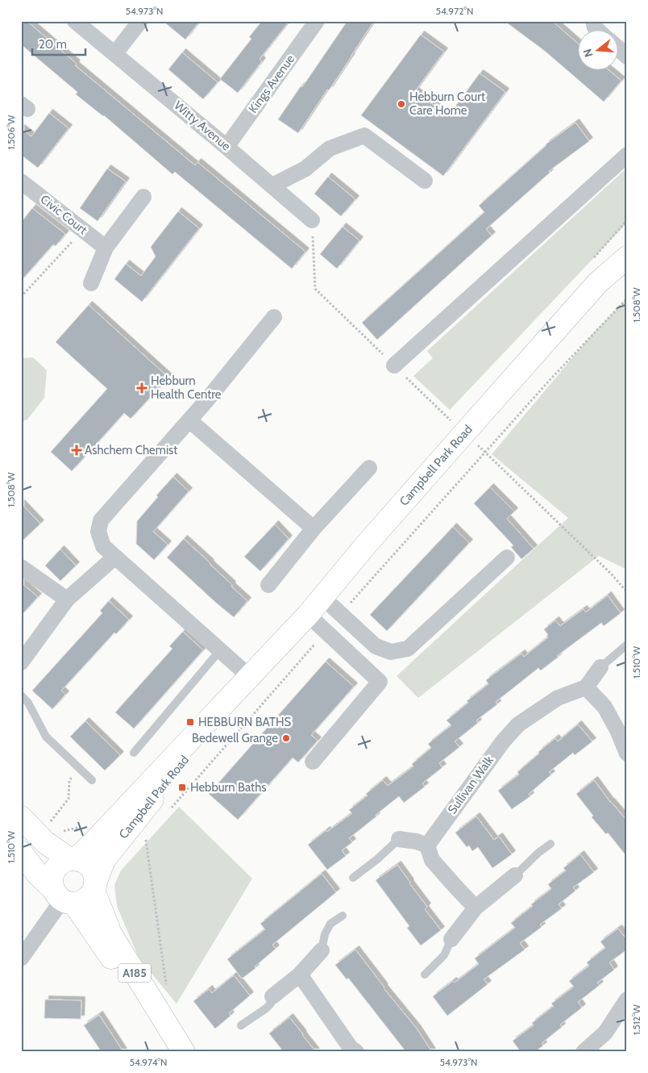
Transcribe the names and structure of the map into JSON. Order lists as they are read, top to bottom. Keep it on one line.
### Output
{"streets":{"street":["Kings Avenue","Witty Avenue","Civic Court","Campbell Park Road","Sullivan Walk","A185"]},"crossings":[["Kings Avenue","Witty Avenue"],["Campbell Park Road","A185"]],"places":{"other":["Hebburn Court Care Home","Bedewell Grange"],"health":["Hebburn Health Centre","Ashchem Chemist"],"transit":["HEBBURN BATHS","Hebburn Baths"]},"scale_bar":"20 m","north":"left","coordinates":["54.973°N","54.972°N","1.506°W","1.508°W","1.510°W","1.512°W","54.974°N"]}
